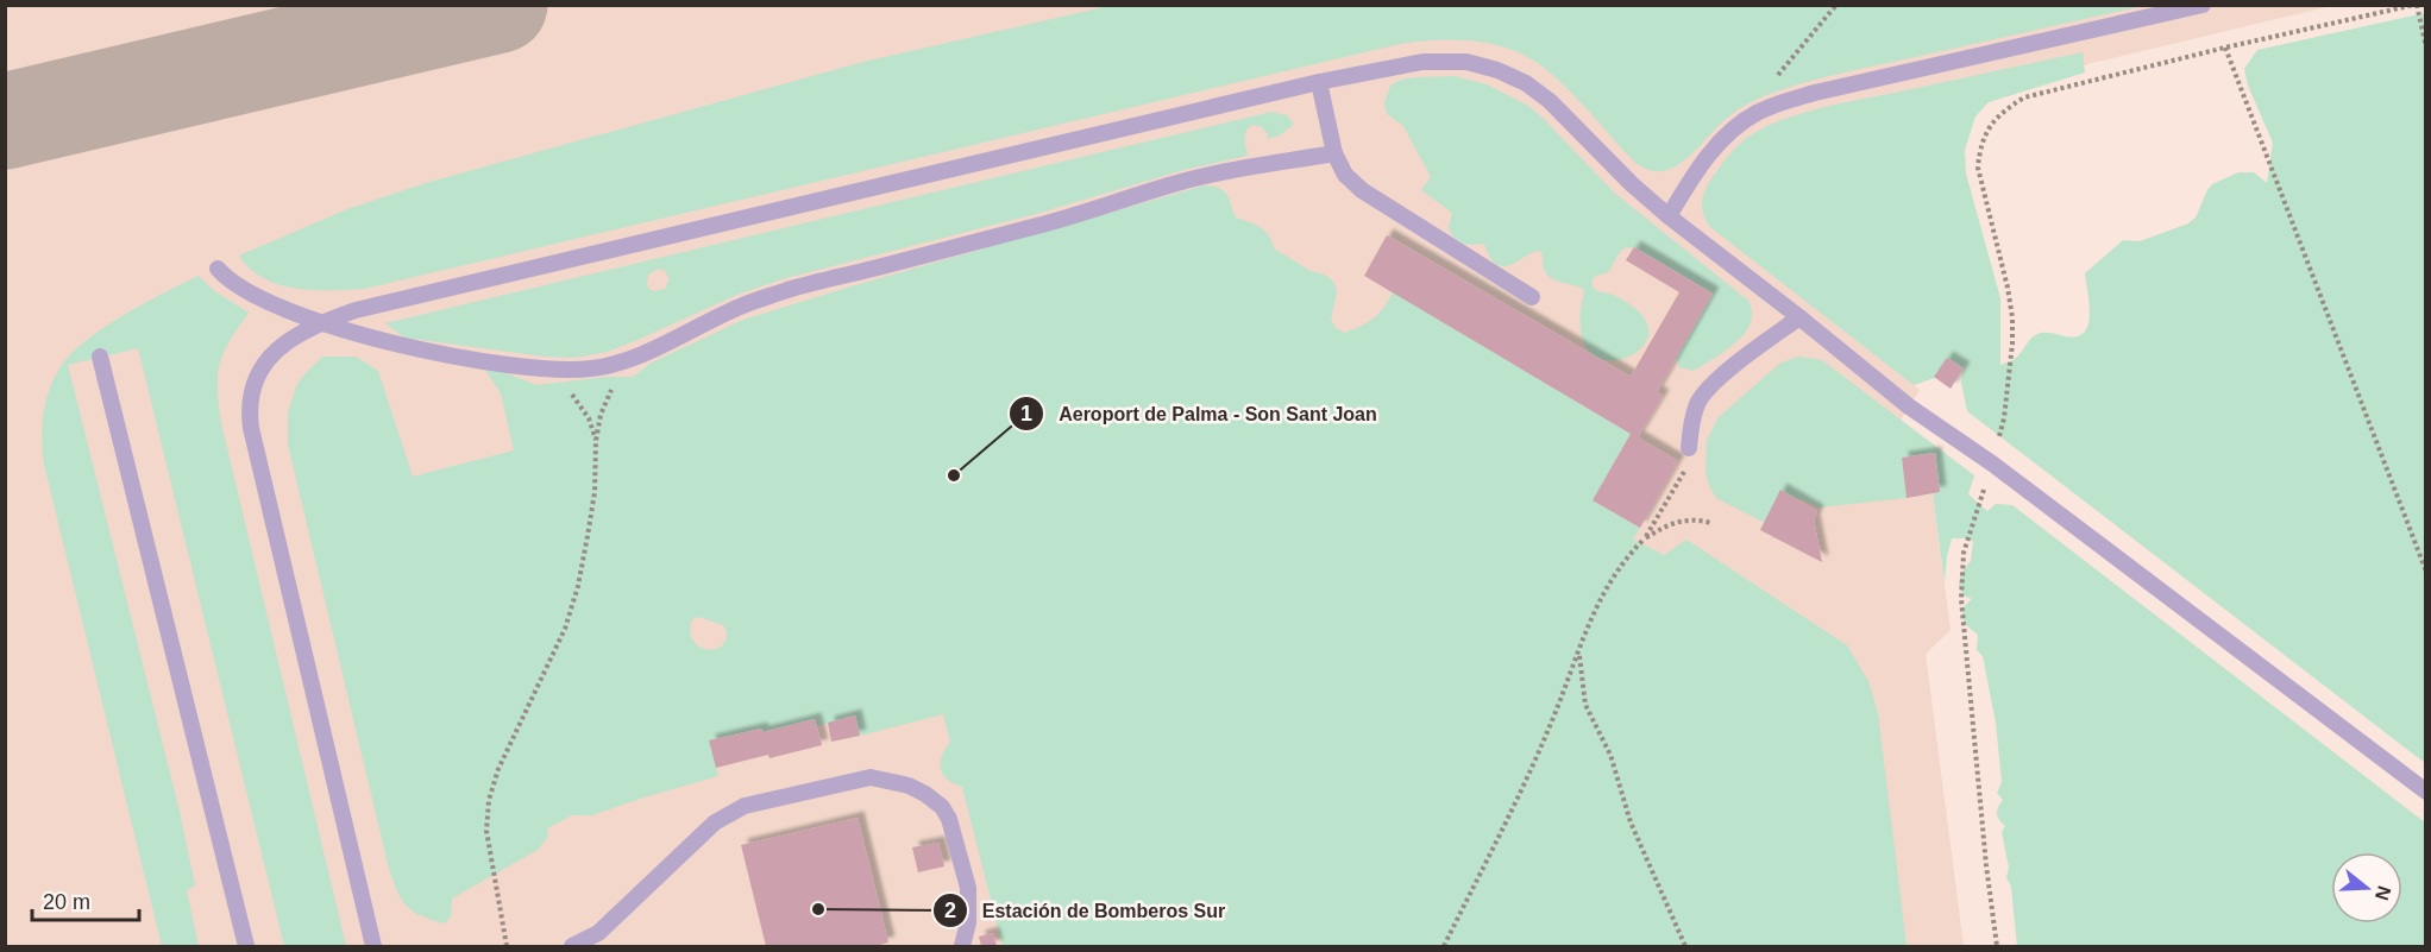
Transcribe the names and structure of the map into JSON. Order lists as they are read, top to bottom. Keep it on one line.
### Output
{"places":["Aeroport de Palma - Son Sant Joan","Estación de Bomberos Sur"],"scale_bar":"20 m","north":"right"}
